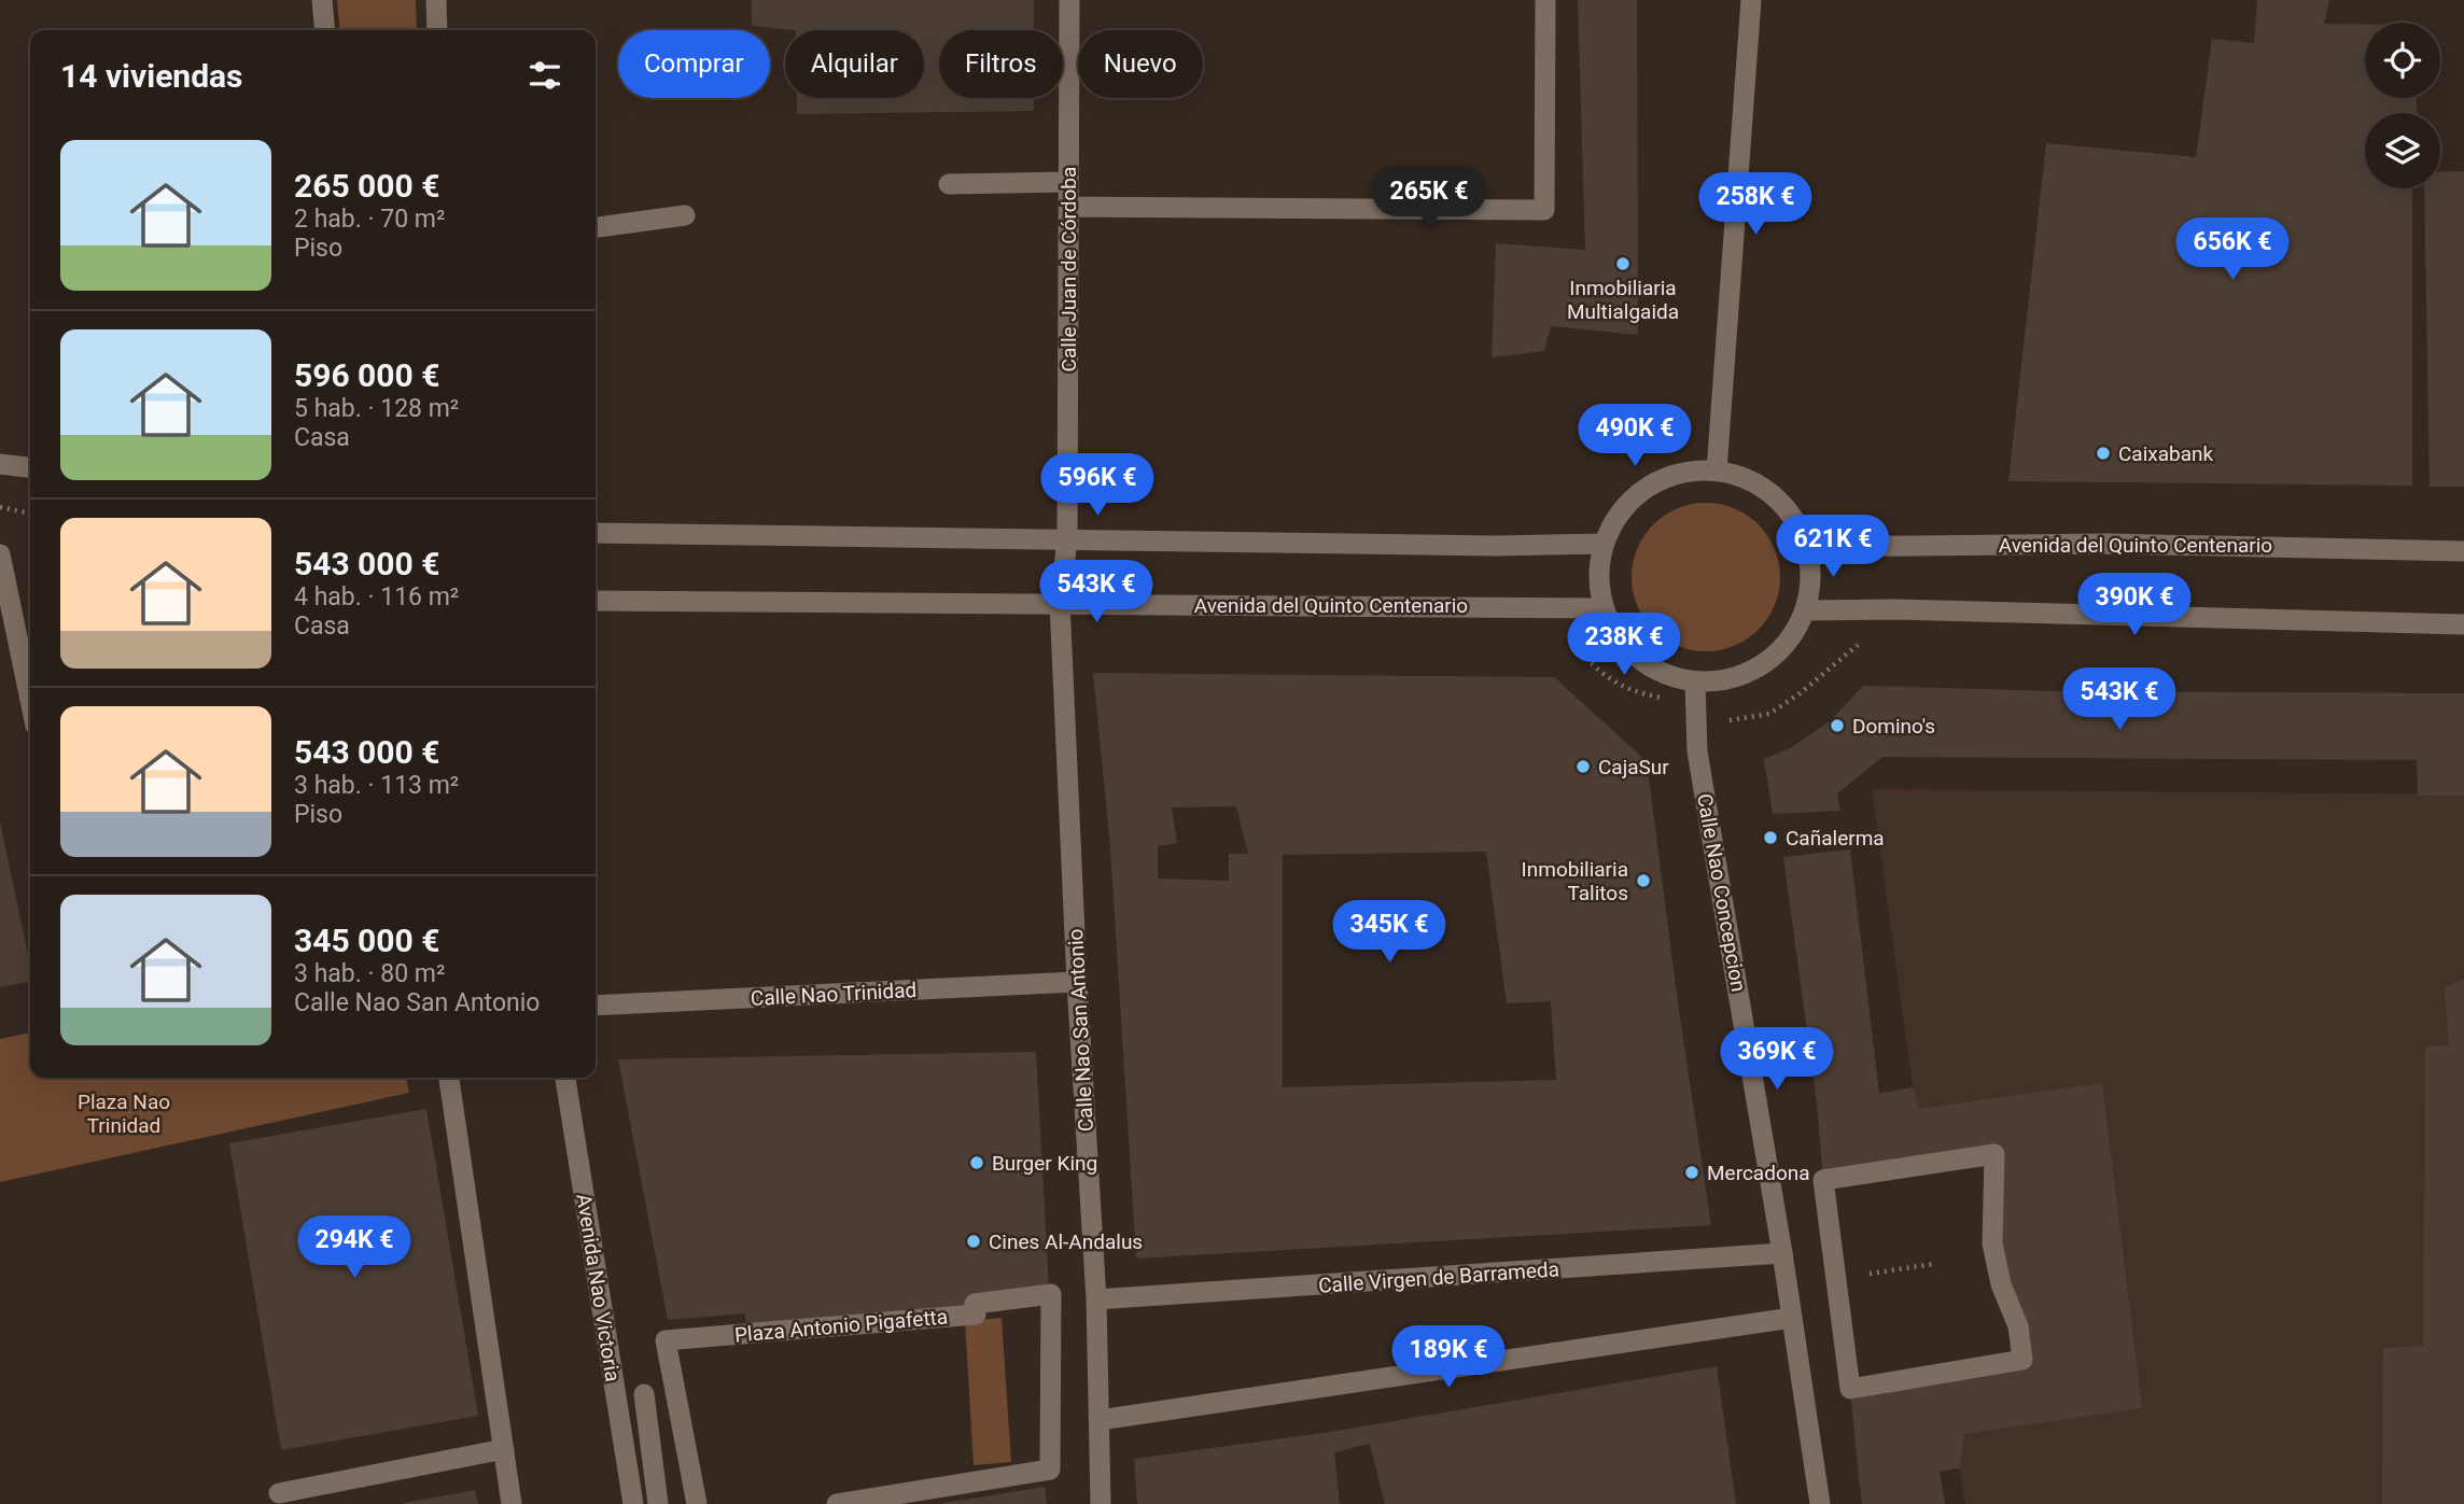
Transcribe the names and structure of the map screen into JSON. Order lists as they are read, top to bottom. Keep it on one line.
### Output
{"streets":{"street":["Calle Juan de Córdoba","Avenida del Quinto Centenario","Calle Nao Concepcion","Calle Nao Trinidad","Calle Nao San Antonio","Calle Virgen de Barrameda","Avenida Nao Victoria","Plaza Antonio Pigafetta"]},"crossings":[["Avenida del Quinto Centenario","Calle Nao Concepcion"],["Avenida del Quinto Centenario","Calle Nao San Antonio"],["Calle Nao Concepcion","Calle Virgen de Barrameda"],["Calle Nao Trinidad","Calle Nao San Antonio"],["Calle Nao San Antonio","Calle Virgen de Barrameda"]],"parks":["Plaza Nao Trinidad"],"places":["Inmobiliaria Multialgaida","Caixabank","Domino's","CajaSur","Cañalerma","Inmobiliaria Talitos","Burger King","Mercadona","Cines Al-Andalus"],"page":{"chip":["Comprar","Alquilar","Filtros","Nuevo"],"heading":"14 viviendas","list":[{"name":"265 000 €","note":"2 hab. · 70 m² · Piso"},{"name":"596 000 €","note":"5 hab. · 128 m² · Casa"},{"name":"543 000 €","note":"4 hab. · 116 m² · Casa"},{"name":"543 000 €","note":"3 hab. · 113 m² · Piso"},{"name":"345 000 €","note":"3 hab. · 80 m² · Calle Nao San Antonio"}],"price":["265K €","258K €","656K €","490K €","596K €","621K €","543K €","390K €","238K €","543K €","345K €","369K €","294K €","189K €"]}}
